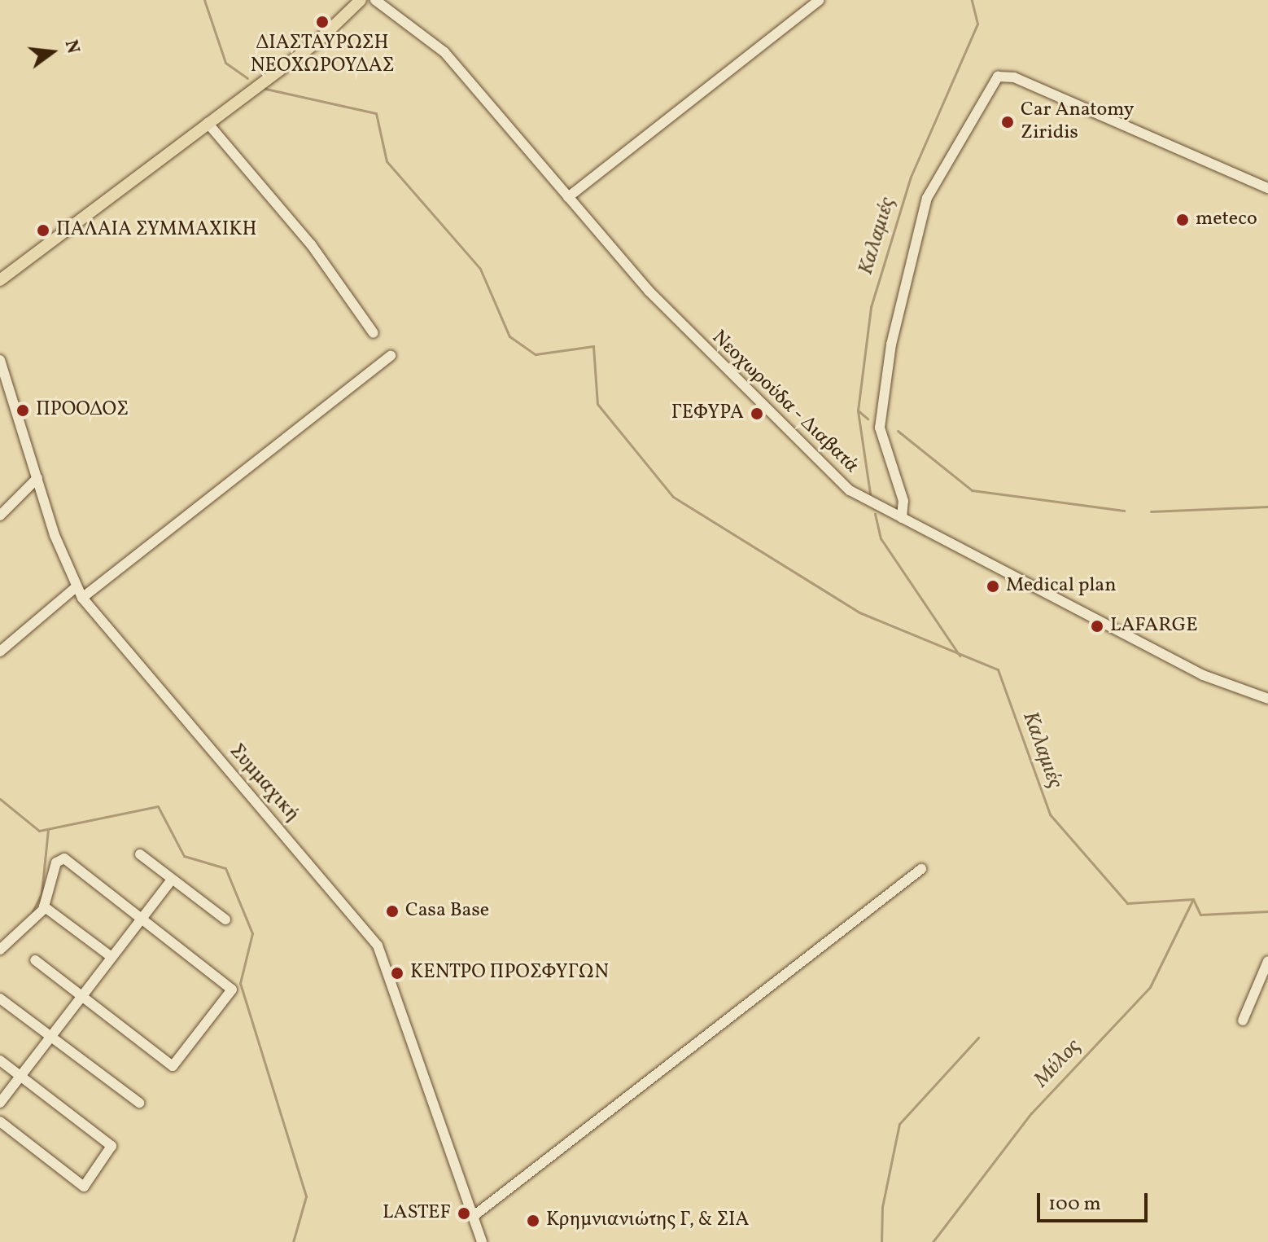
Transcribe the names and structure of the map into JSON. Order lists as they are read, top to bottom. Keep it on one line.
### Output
{"streets":{"street":["Νεοχωρούδα - Διαβατά","Συμμαχική"]},"water":["Καλαμιές","Μύλος"],"places":["ΔΙΑΣΤΑΥΡΩΣΗ ΝΕΟΧΩΡΟΥΔΑΣ","Car Anatomy Ziridis","meteco","ΠΑΛΑΙΑ ΣΥΜΜΑΧΙΚΗ","ΠΡΟΟΔΟΣ","ΓΕΦΥΡΑ","Medical plan","LAFARGE","Casa Base","ΚΕΝΤΡΟ ΠΡΟΣΦΥΓΩΝ","LASTEF","Κρημνιανιώτης Γ, & ΣΙΑ"],"scale_bar":"100 m","north":"right"}
